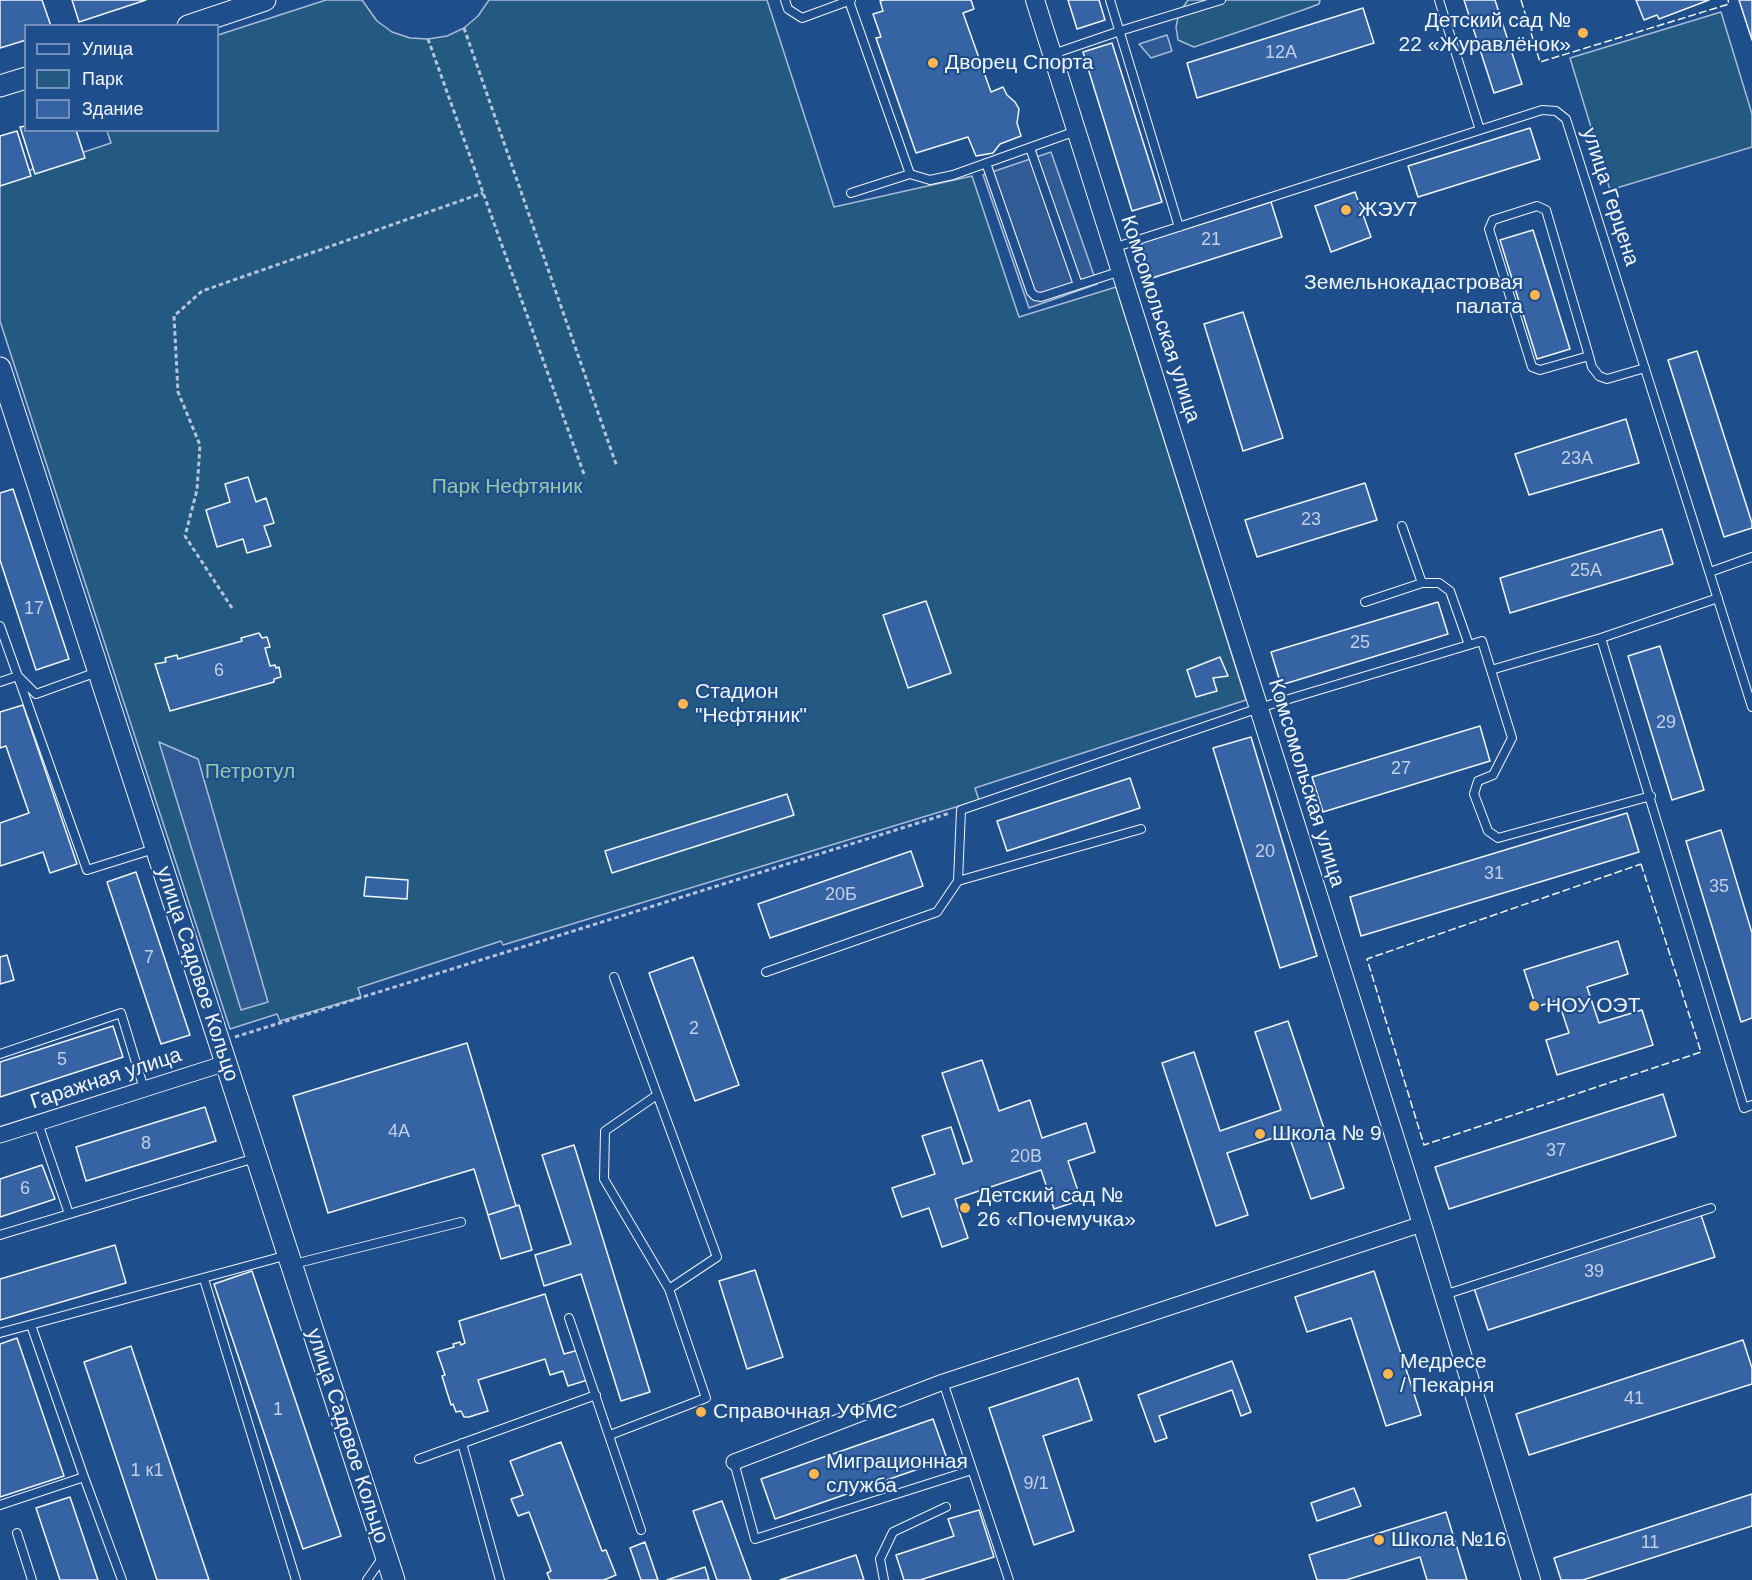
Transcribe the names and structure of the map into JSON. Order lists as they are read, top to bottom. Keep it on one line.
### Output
{"streets":{"main road":["улица Садовое Кольцо"],"street":["Комсомольская улица","Гаражная улица"],"lane":["улица Герцена"]},"crossings":[["улица Герцена","Комсомольская улица"],["улица Садовое Кольцо","Гаражная улица"]],"parks":["Парк Нефтяник","Петротул"],"places":["Детский сад № 22 «Журавлёнок»","Дворец Спорта","ЖЭУ7","Земельнокадастровая палата","Стадион \"Нефтяник\"","НОУ ОЭТ","Школа № 9","Детский сад № 26 «Почемучка»","Медресе / Пекарня","Справочная УФМС","Миграционная служба","Школа №16"],"house_numbers":["12А","21","23А","23","25А","17","25","6","29","27","20","31","35","20Б","7","2","5","4А","8","37","20В","6","39","41","1","1 к1","9/1","11"],"legend":["Улица","Парк","Здание"]}
